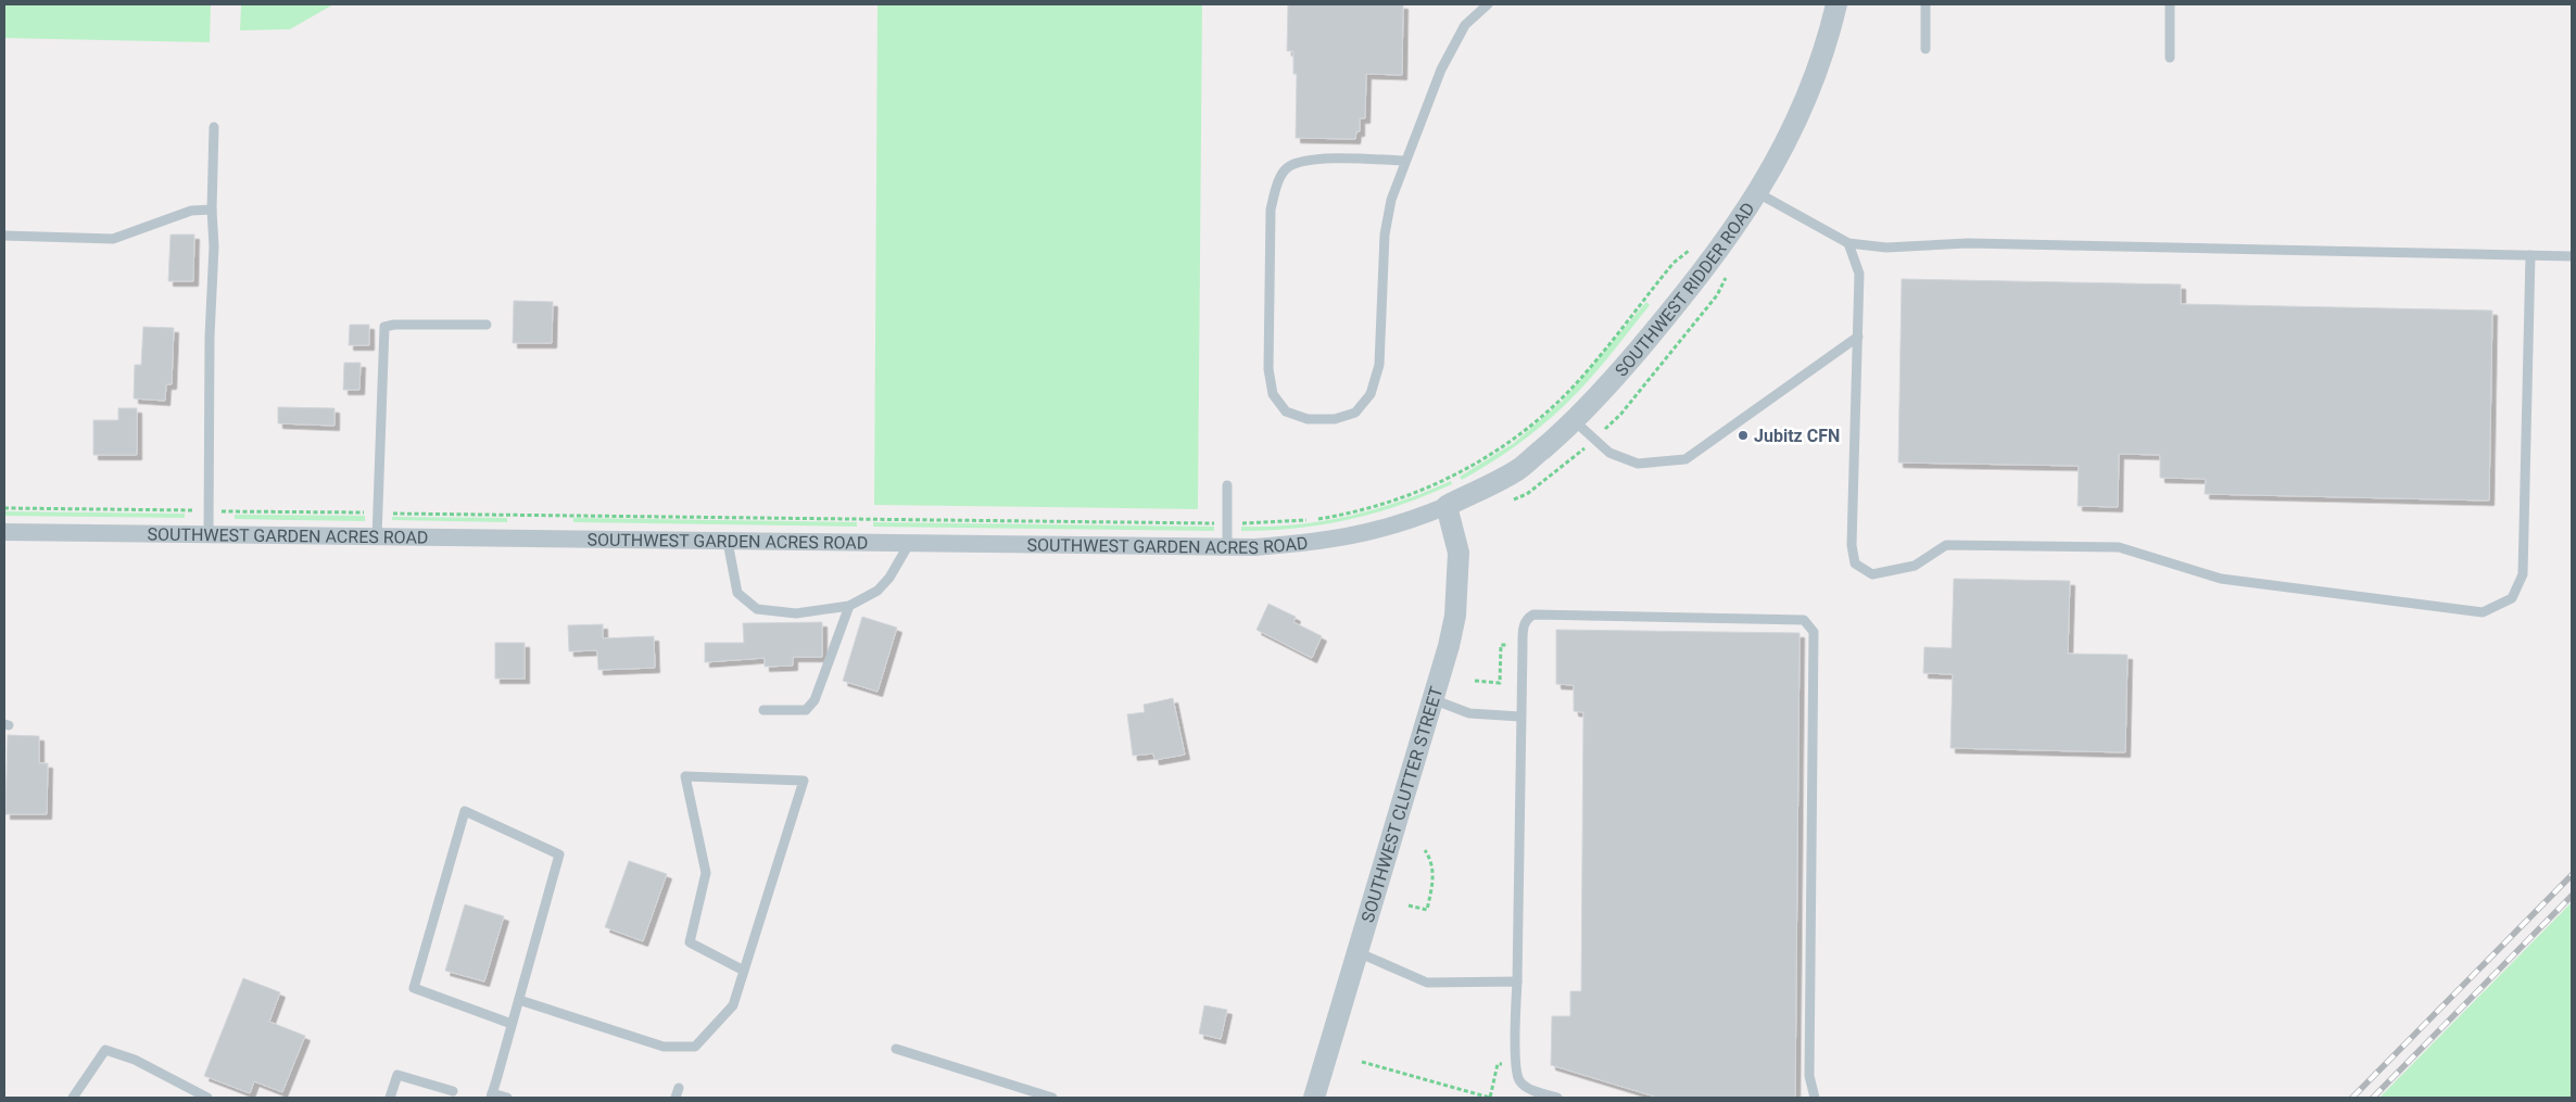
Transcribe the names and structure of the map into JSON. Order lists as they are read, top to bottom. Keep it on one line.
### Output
{"streets":{"street":["SOUTHWEST RIDDER ROAD","SOUTHWEST GARDEN ACRES ROAD","SOUTHWEST CLUTTER STREET"]},"crossings":[["SOUTHWEST RIDDER ROAD","SOUTHWEST GARDEN ACRES ROAD"],["SOUTHWEST RIDDER ROAD","SOUTHWEST CLUTTER STREET"],["SOUTHWEST GARDEN ACRES ROAD","SOUTHWEST CLUTTER STREET"]],"places":["Jubitz CFN"]}
